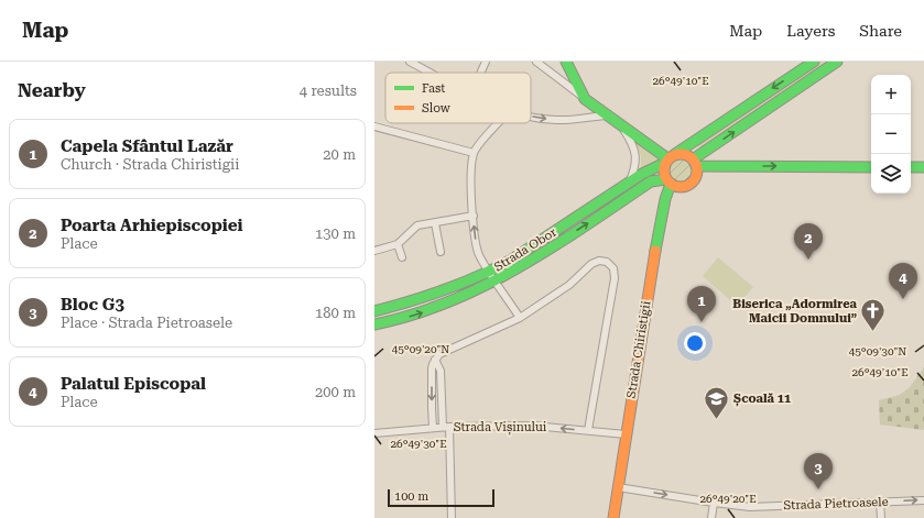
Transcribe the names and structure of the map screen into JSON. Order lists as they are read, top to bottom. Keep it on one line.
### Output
{"streets":{"main road":["Strada Obor","Strada Chiristigii"],"street":["Strada Vișinului","Strada Pietroasele"]},"crossings":[["Strada Obor","Strada Chiristigii"],["Strada Chiristigii","Strada Vișinului"],["Strada Chiristigii","Strada Pietroasele"]],"one_way":["Strada Vișinului","Strada Pietroasele"],"places":{"church":["Biserica „Adormirea Maicii Domnului”"],"school or university":["Școală 11"]},"legend":["Fast","Slow"],"scale_bar":"100 m","page":{"header":"Map","nav":["Map","Layers","Share"],"heading":["Nearby","4 results"],"map_buttons":["+","−"],"list":[{"mark":"1","name":"Capela Sfântul Lazăr","note":"Church · Strada Chiristigii","value":"20 m"},{"mark":"2","name":"Poarta Arhiepiscopiei","note":"Place","value":"130 m"},{"mark":"3","name":"Bloc G3","note":"Place · Strada Pietroasele","value":"180 m"},{"mark":"4","name":"Palatul Episcopal","note":"Place","value":"200 m"}],"pins":["2","4","1","3"],"scale":"100 m"},"coordinates":["26°49'10\"E","45°09'20\"N","45°09'30\"N","26°49'30\"E","26°49'20\"E"]}
